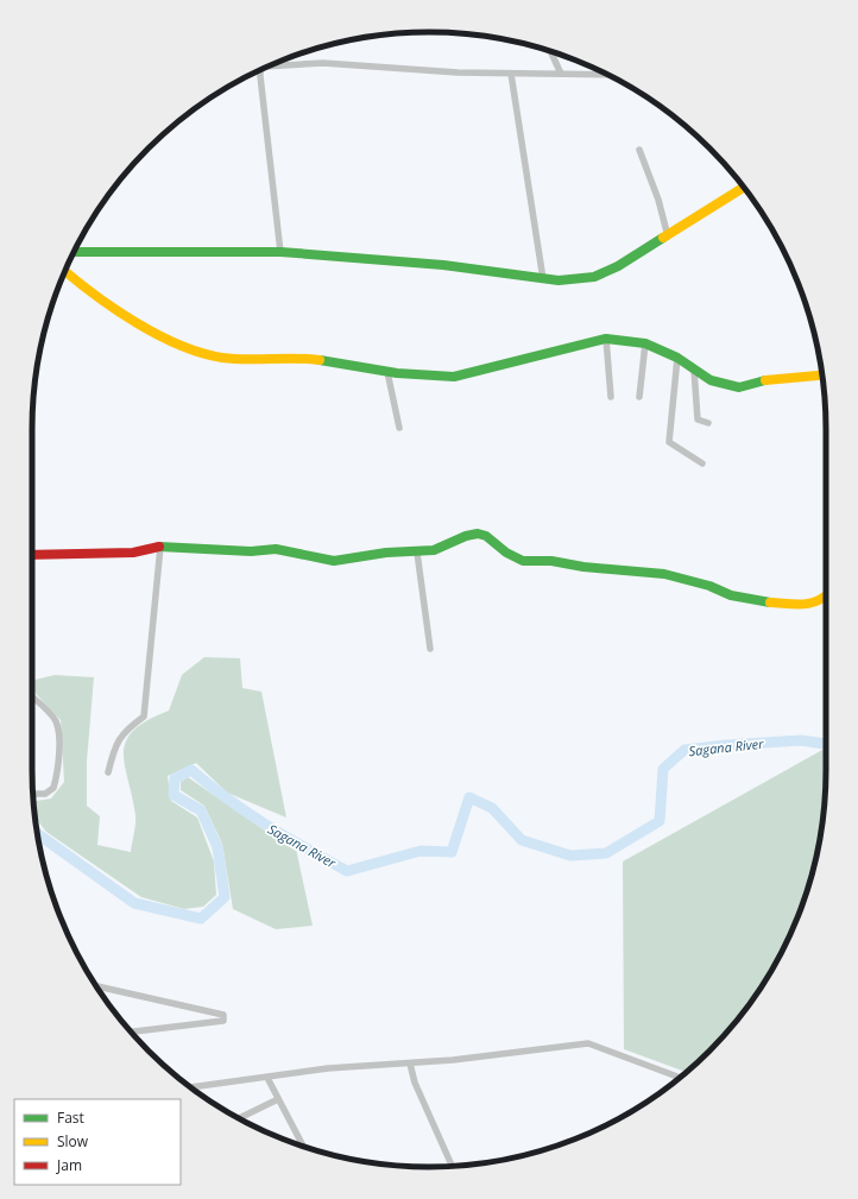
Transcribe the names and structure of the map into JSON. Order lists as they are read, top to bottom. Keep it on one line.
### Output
{"water":["Sagana River"],"legend":["Fast","Slow","Jam"]}
